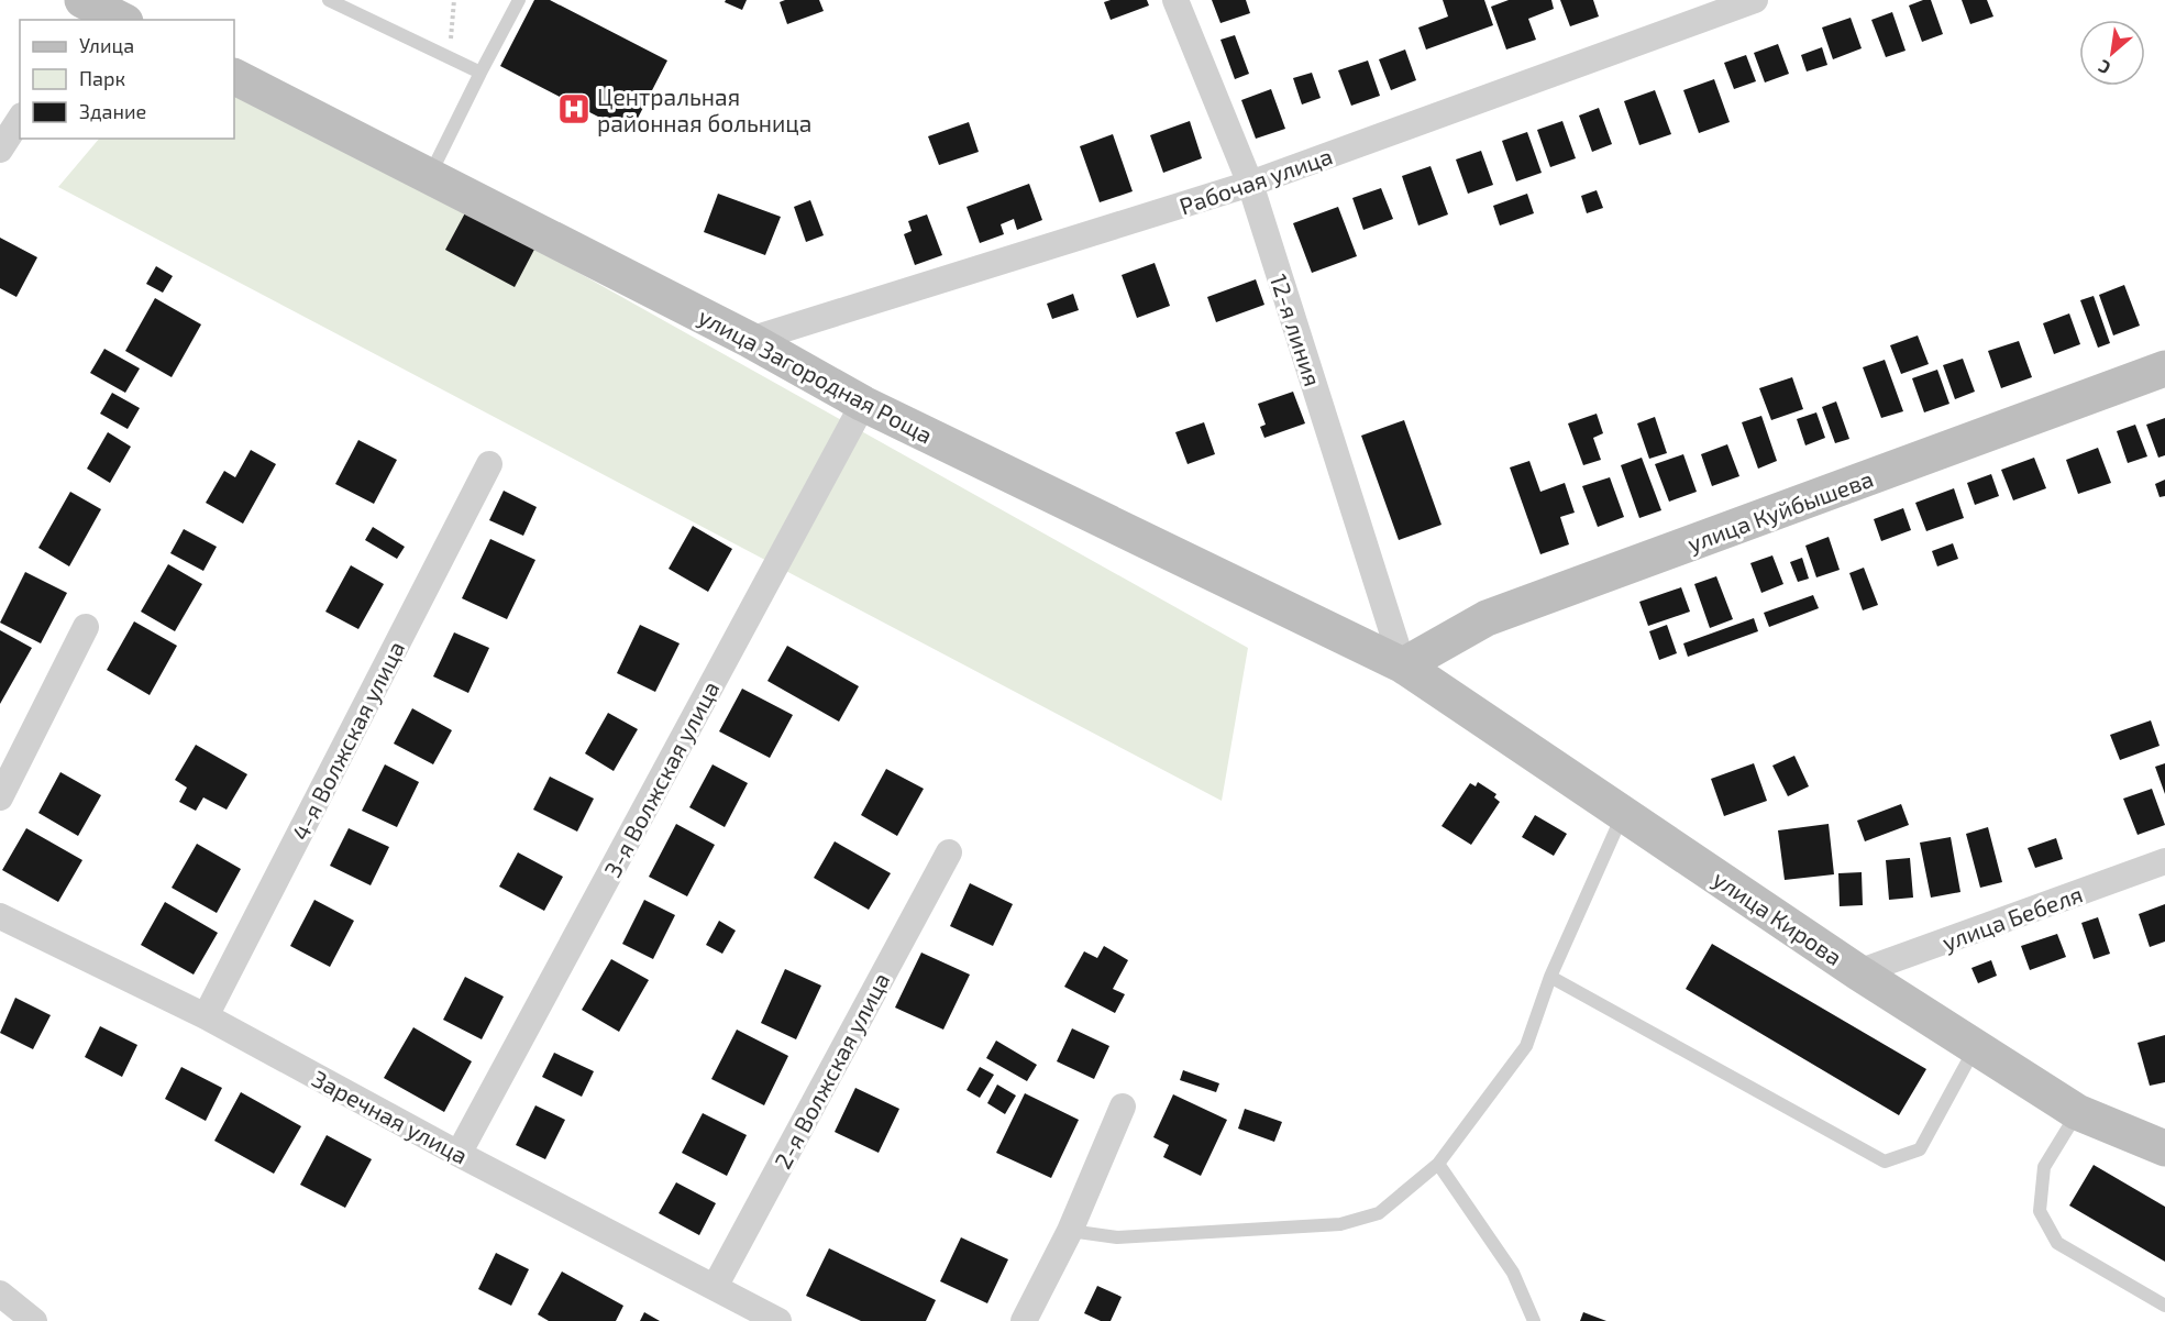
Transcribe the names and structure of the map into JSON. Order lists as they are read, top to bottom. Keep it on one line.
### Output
{"streets":{"street":["Рабочая улица","12-я линия","улица Загородная Роща","улица Куйбышева","4-я Волжская улица","3-я Волжская улица","улица Кирова","улица Бебеля","2-я Волжская улица","Заречная улица"]},"crossings":[["Рабочая улица","12-я линия"],["Рабочая улица","улица Загородная Роща"],["12-я линия","улица Загородная Роща"],["12-я линия","улица Куйбышева"],["12-я линия","улица Кирова"],["улица Загородная Роща","улица Куйбышева"],["улица Загородная Роща","3-я Волжская улица"],["улица Загородная Роща","улица Кирова"],["улица Куйбышева","улица Кирова"],["4-я Волжская улица","Заречная улица"],["3-я Волжская улица","Заречная улица"],["улица Кирова","улица Бебеля"],["2-я Волжская улица","Заречная улица"]],"places":{"hospital":["Центральная районная больница"]},"legend":["Улица","Парк","Здание"],"north":"bottom left"}
